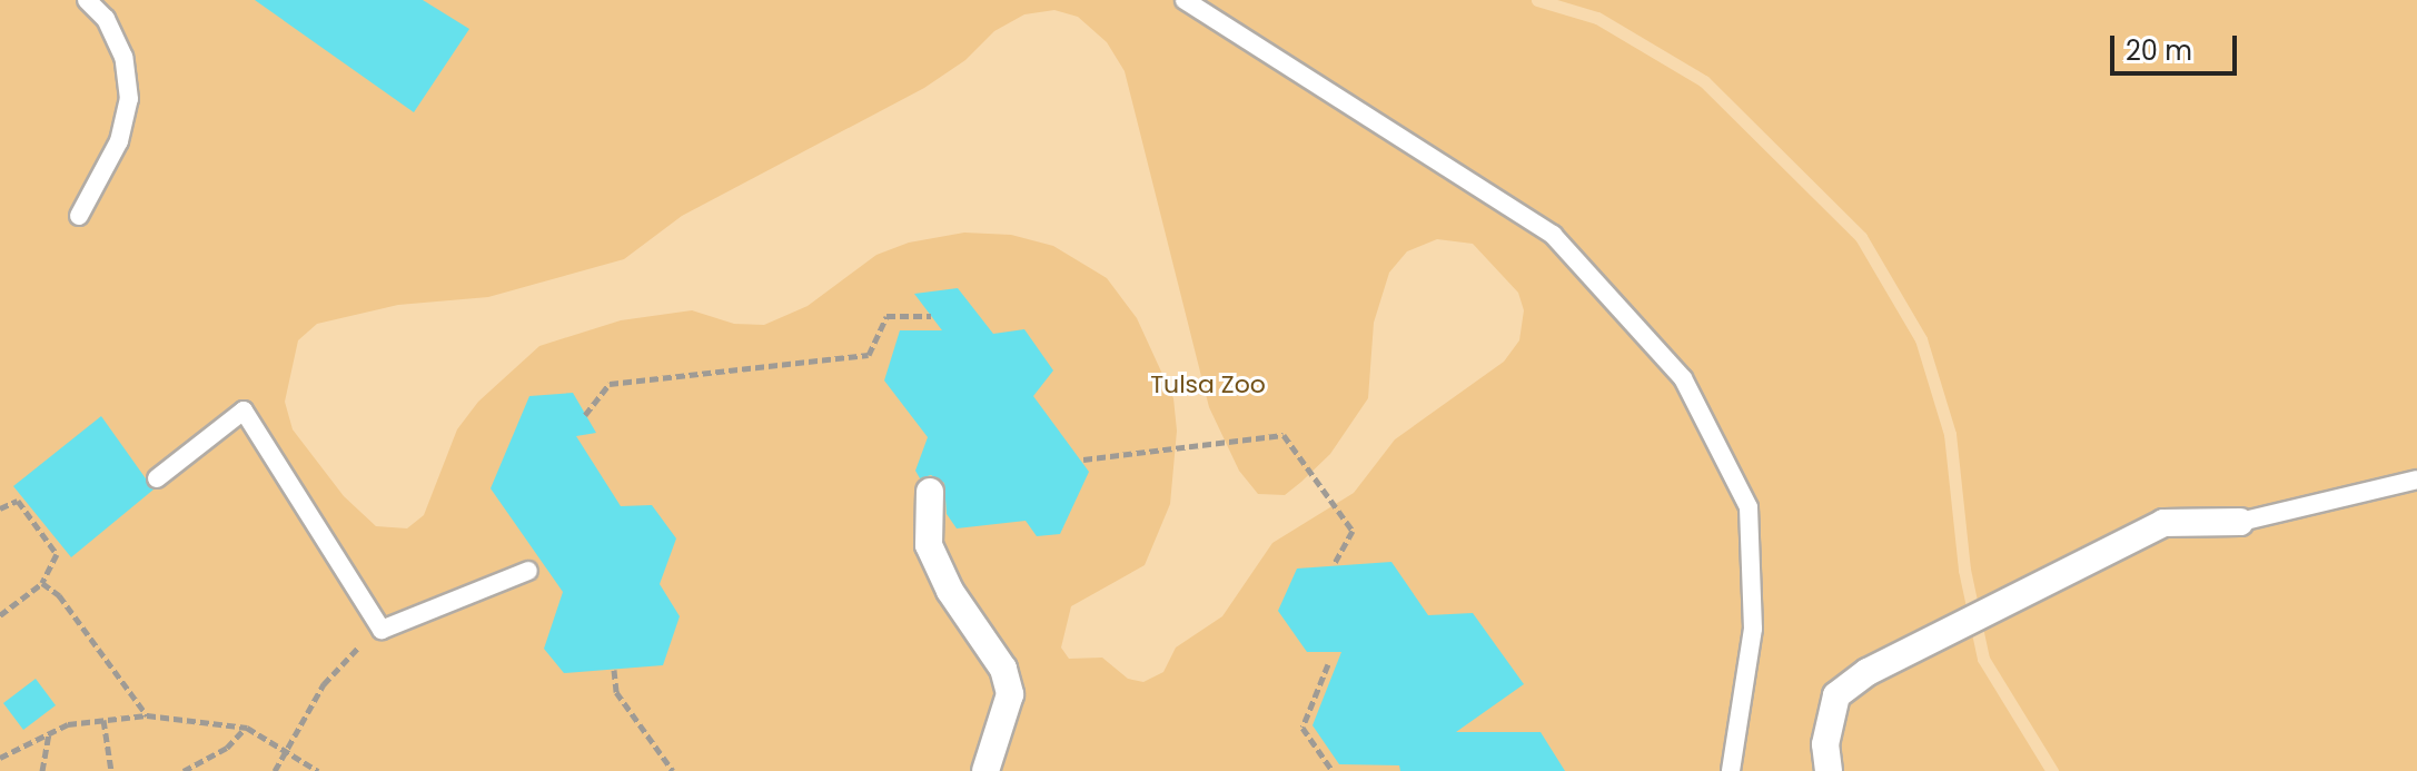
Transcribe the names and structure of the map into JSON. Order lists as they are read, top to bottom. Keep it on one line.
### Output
{"parks":["Tulsa Zoo"],"scale_bar":"20 m"}
